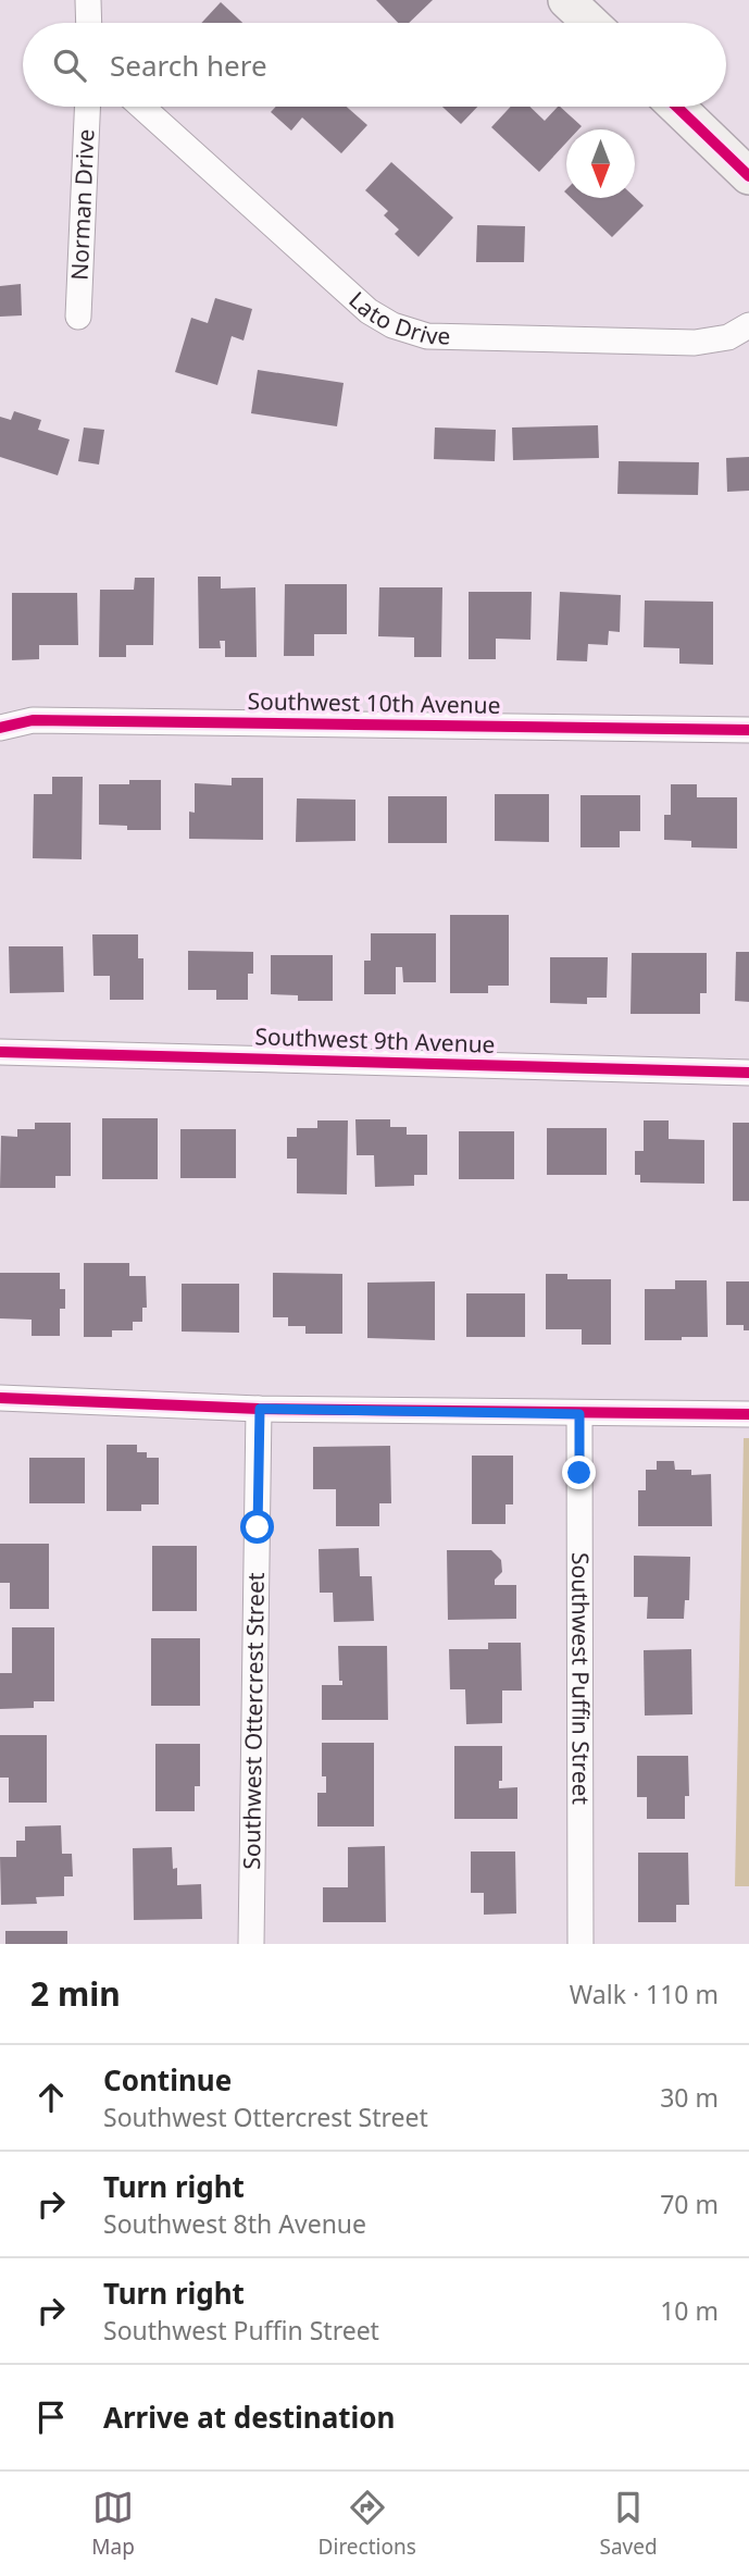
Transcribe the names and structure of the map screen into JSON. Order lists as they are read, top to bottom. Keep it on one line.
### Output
{"streets":{"street":["Norman Drive","Lato Drive","Southwest 10th Avenue","Southwest 9th Avenue","Southwest Puffin Street","Southwest Ottercrest Street"]},"north":"bottom","page":{"search":"Search here","heading":["2 min","Walk · 110 m"],"list":[["Continue","Southwest Ottercrest Street","30 m"],["Turn right","Southwest 8th Avenue","70 m"],["Turn right","Southwest Puffin Street","10 m"],"Arrive at destination"],"nav":["Map","Directions","Saved"]}}
